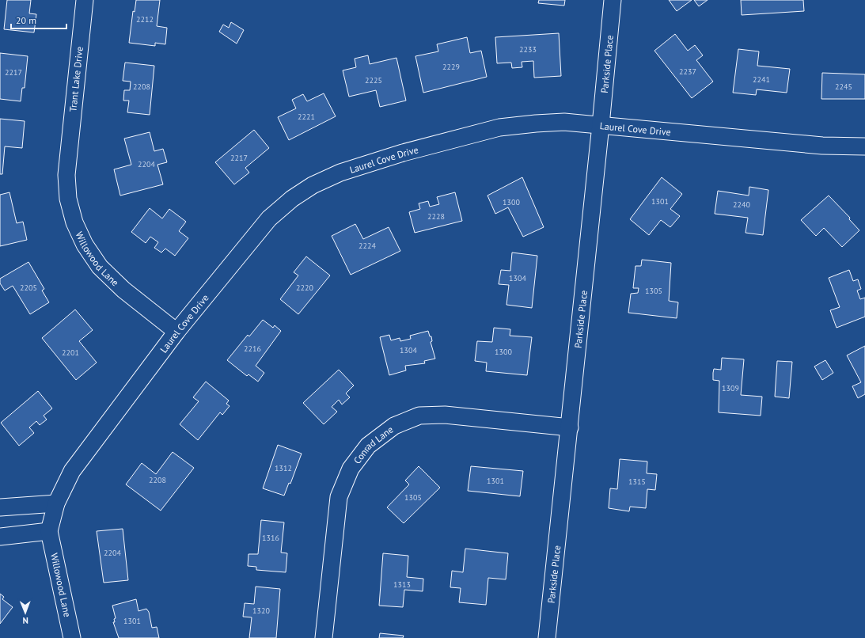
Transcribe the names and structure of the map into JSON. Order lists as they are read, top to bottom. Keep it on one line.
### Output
{"streets":{"street":["Parkside Place","Trant Lake Drive","Laurel Cove Drive","Willowood Lane","Conrad Lane"]},"crossings":[["Parkside Place","Laurel Cove Drive"],["Parkside Place","Conrad Lane"],["Trant Lake Drive","Willowood Lane"],["Laurel Cove Drive","Willowood Lane"]],"house_numbers":["2212","2233","2229","2237","2217","2241","2225","2208","2245","2221","2217","2204","1301","1300","2240","2228","2224","1304","2205","2220","1305","2216","1304","1300","2201","1309","1312","2208","1301","1315","1305","1316","2204","1313","1320","1301"],"scale_bar":"20 m","north":"bottom"}
